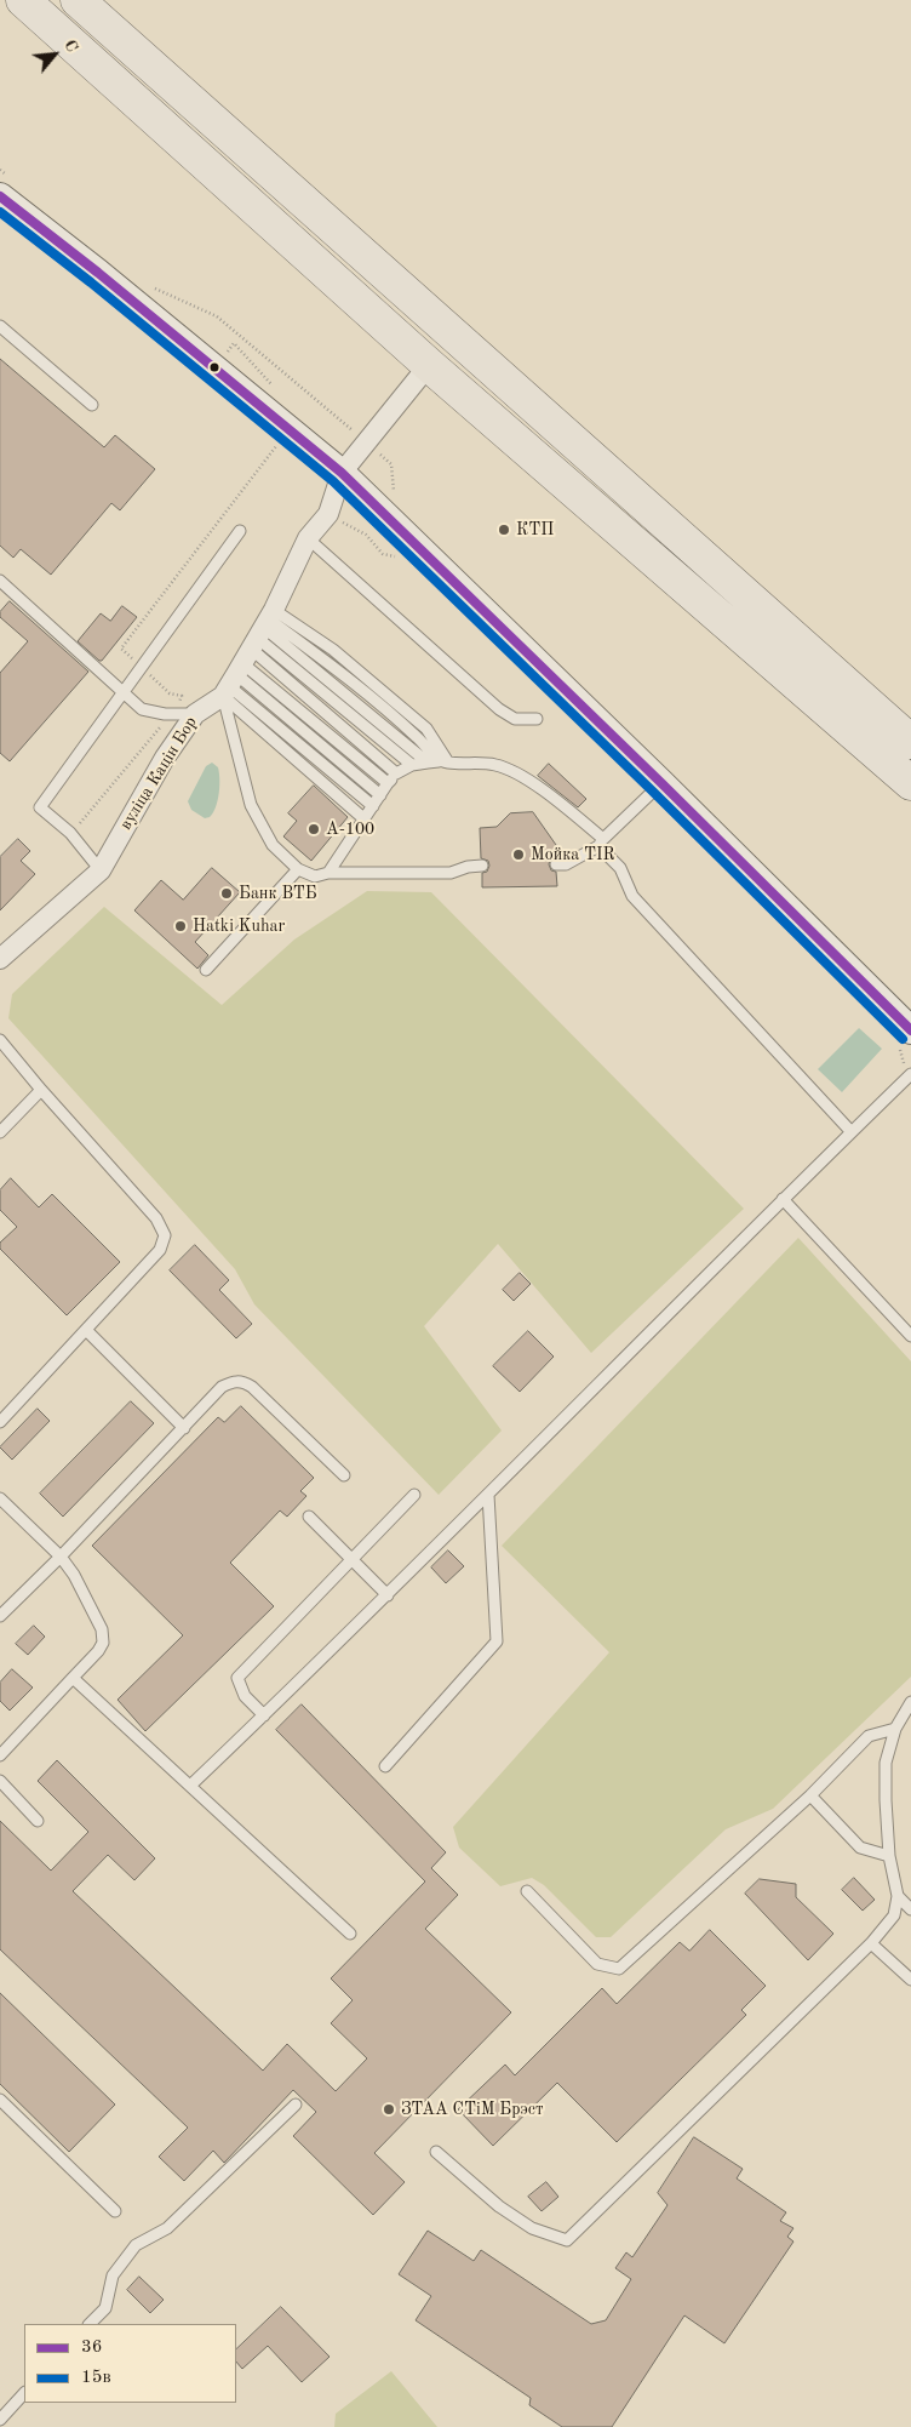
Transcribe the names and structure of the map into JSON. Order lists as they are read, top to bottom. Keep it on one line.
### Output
{"streets":{"street":["вуліца Кацін Бор"]},"places":["КТП","А-100","Мойка TIR","Банк ВТБ","Hatki Kuhar","ЗТАА СТіМ Брэст"],"lines":["transit line 36","transit line 15в"],"legend":["36","15в"],"north":"top right"}
